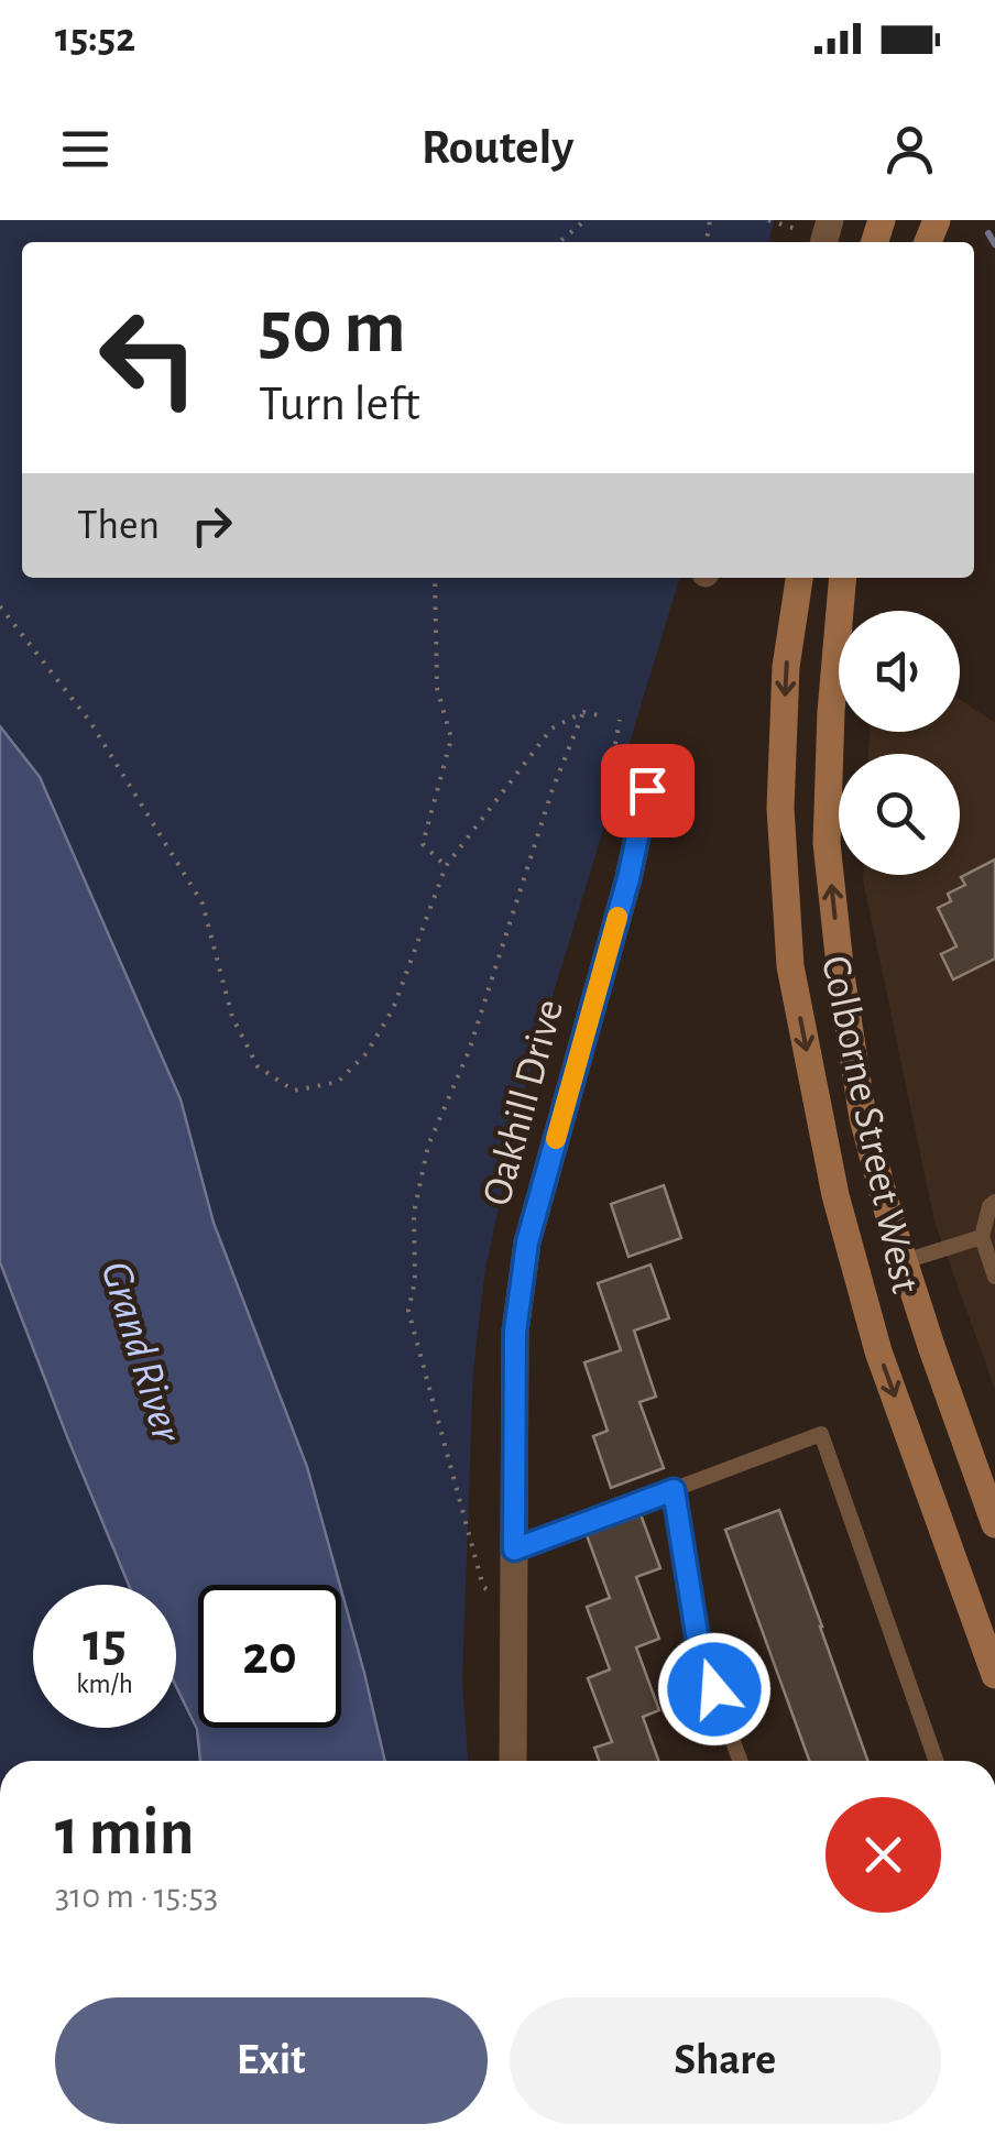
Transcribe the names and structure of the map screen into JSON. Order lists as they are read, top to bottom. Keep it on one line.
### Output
{"streets":{"main road":["Colborne Street West"],"street":["Oakhill Drive"]},"water":["Grand River"],"page":{"status":"15:52","header":"Routely","turn":["50 m","Turn left"],"then":"Then","speed":"15 km/h","limit":"20","heading":["1 min","310 m · 15:53"],"buttons":["Exit","Share"]}}
